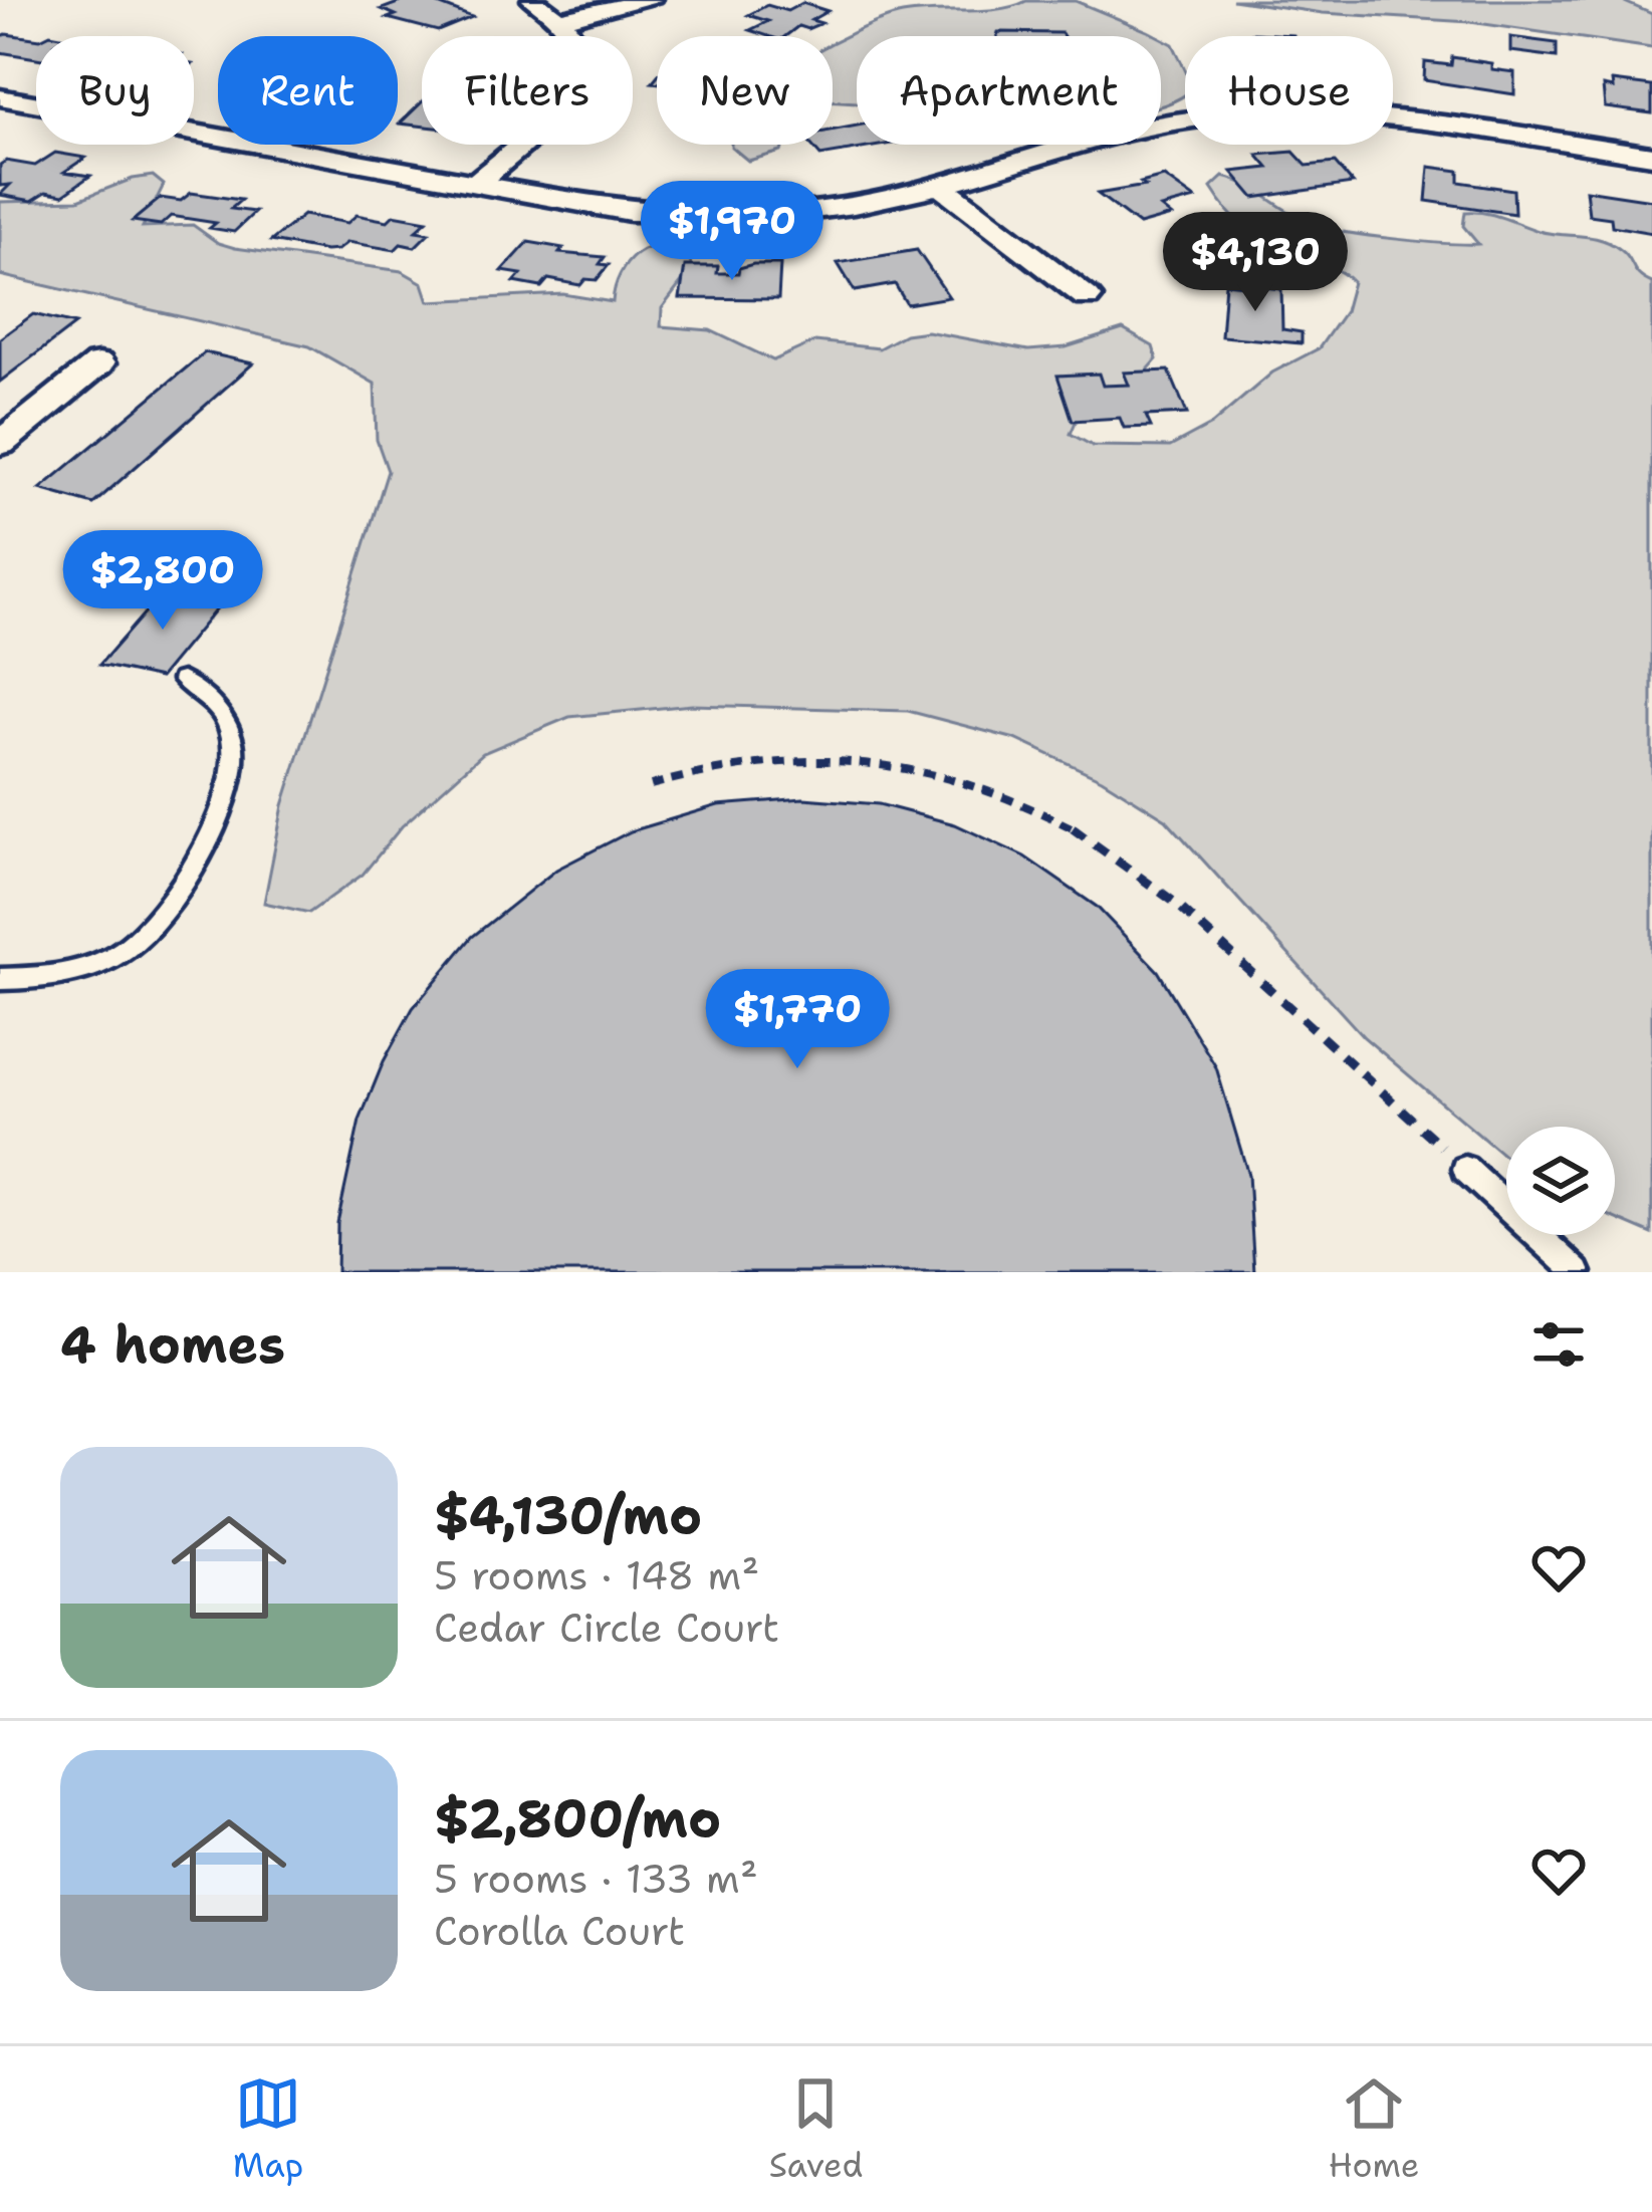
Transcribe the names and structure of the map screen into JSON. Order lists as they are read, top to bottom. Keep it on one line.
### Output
{"page":{"chip":["Buy","Rent","Filters","New","Apartment","House"],"price":["$1,970","$4,130","$2,800","$1,770"],"heading":"4 homes","list":[{"name":"$4,130/mo","note":"5 rooms · 148 m² · Cedar Circle Court"},{"name":"$2,800/mo","note":"5 rooms · 133 m² · Corolla Court"}],"tabs":["Map","Saved","Home"]}}
